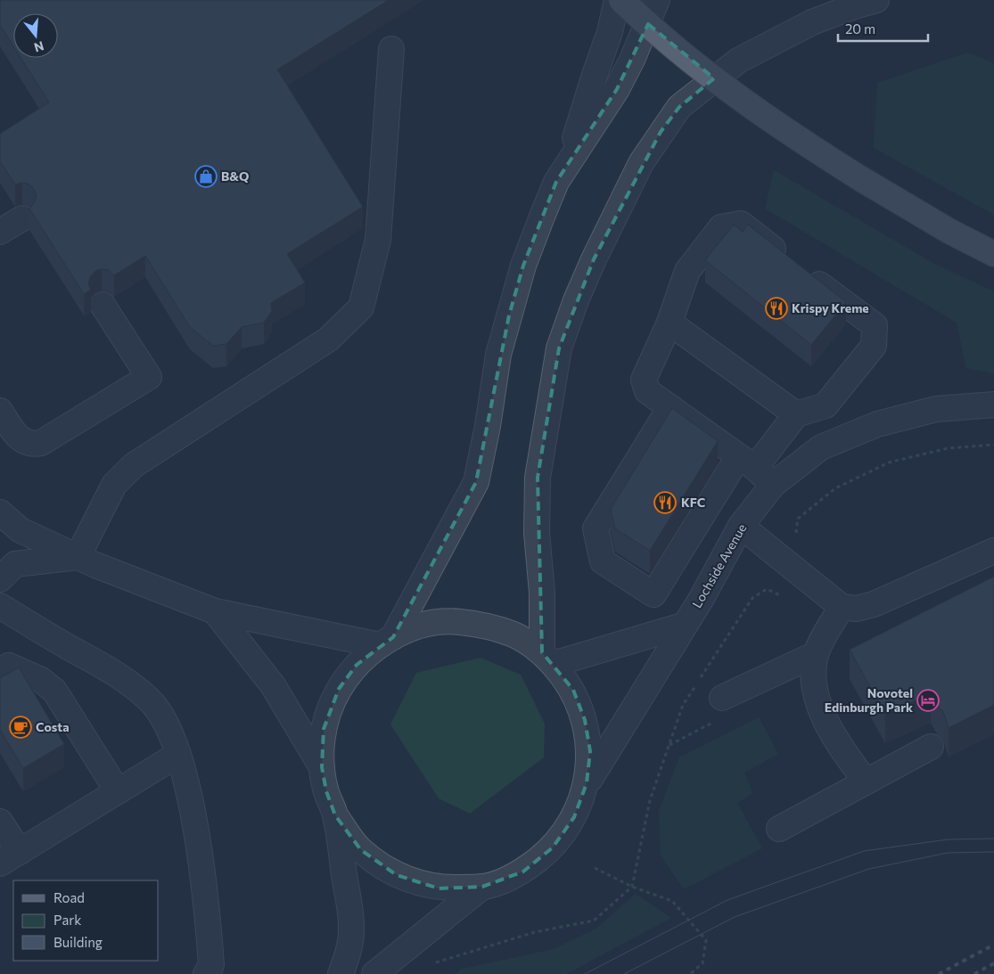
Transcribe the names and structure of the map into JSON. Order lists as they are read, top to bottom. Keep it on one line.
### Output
{"streets":{"street":["Lochside Avenue"]},"places":{"shop":["B&Q"],"restaurant":["Krispy Kreme","KFC"],"hotel":["Novotel Edinburgh Park"],"cafe":["Costa"]},"legend":["Road","Park","Building"],"scale_bar":"20 m","north":"bottom"}
